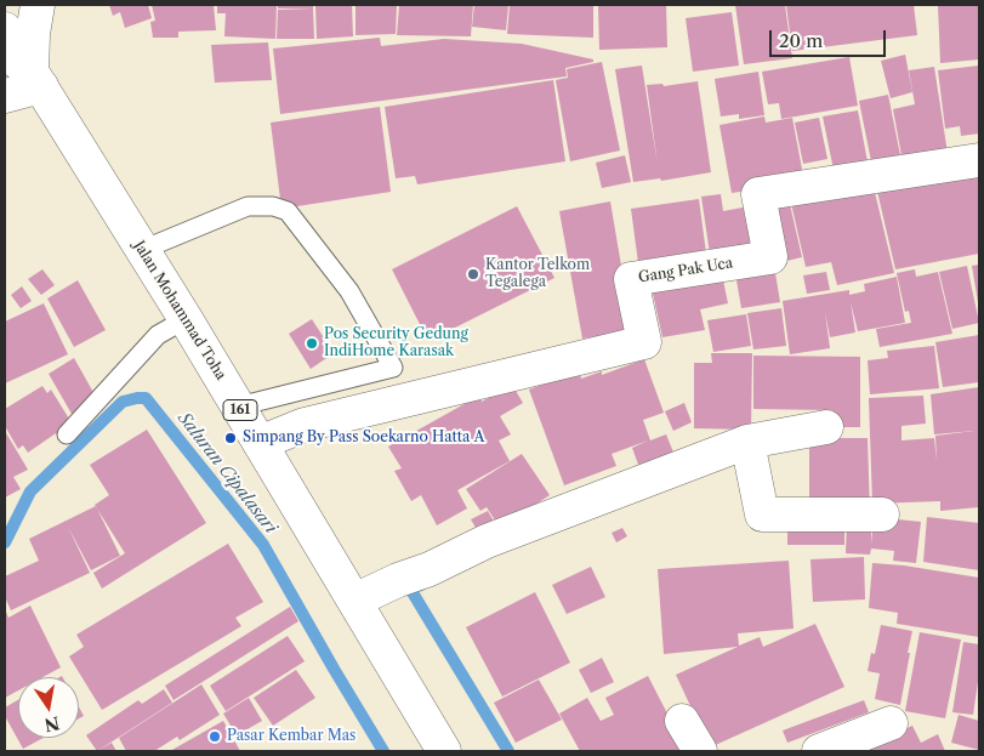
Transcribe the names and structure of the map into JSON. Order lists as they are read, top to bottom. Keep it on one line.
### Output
{"streets":{"main road":["Gang Pak Uca","Jalan Mohammad Toha","161"]},"crossings":[["Gang Pak Uca","Jalan Mohammad Toha"]],"water":["Saluran Cipalasari"],"places":["Kantor Telkom Tegalega","Pos Security Gedung IndiHome Karasak","Simpang By Pass Soekarno Hatta A","Pasar Kembar Mas"],"scale_bar":"20 m","north":"bottom"}
